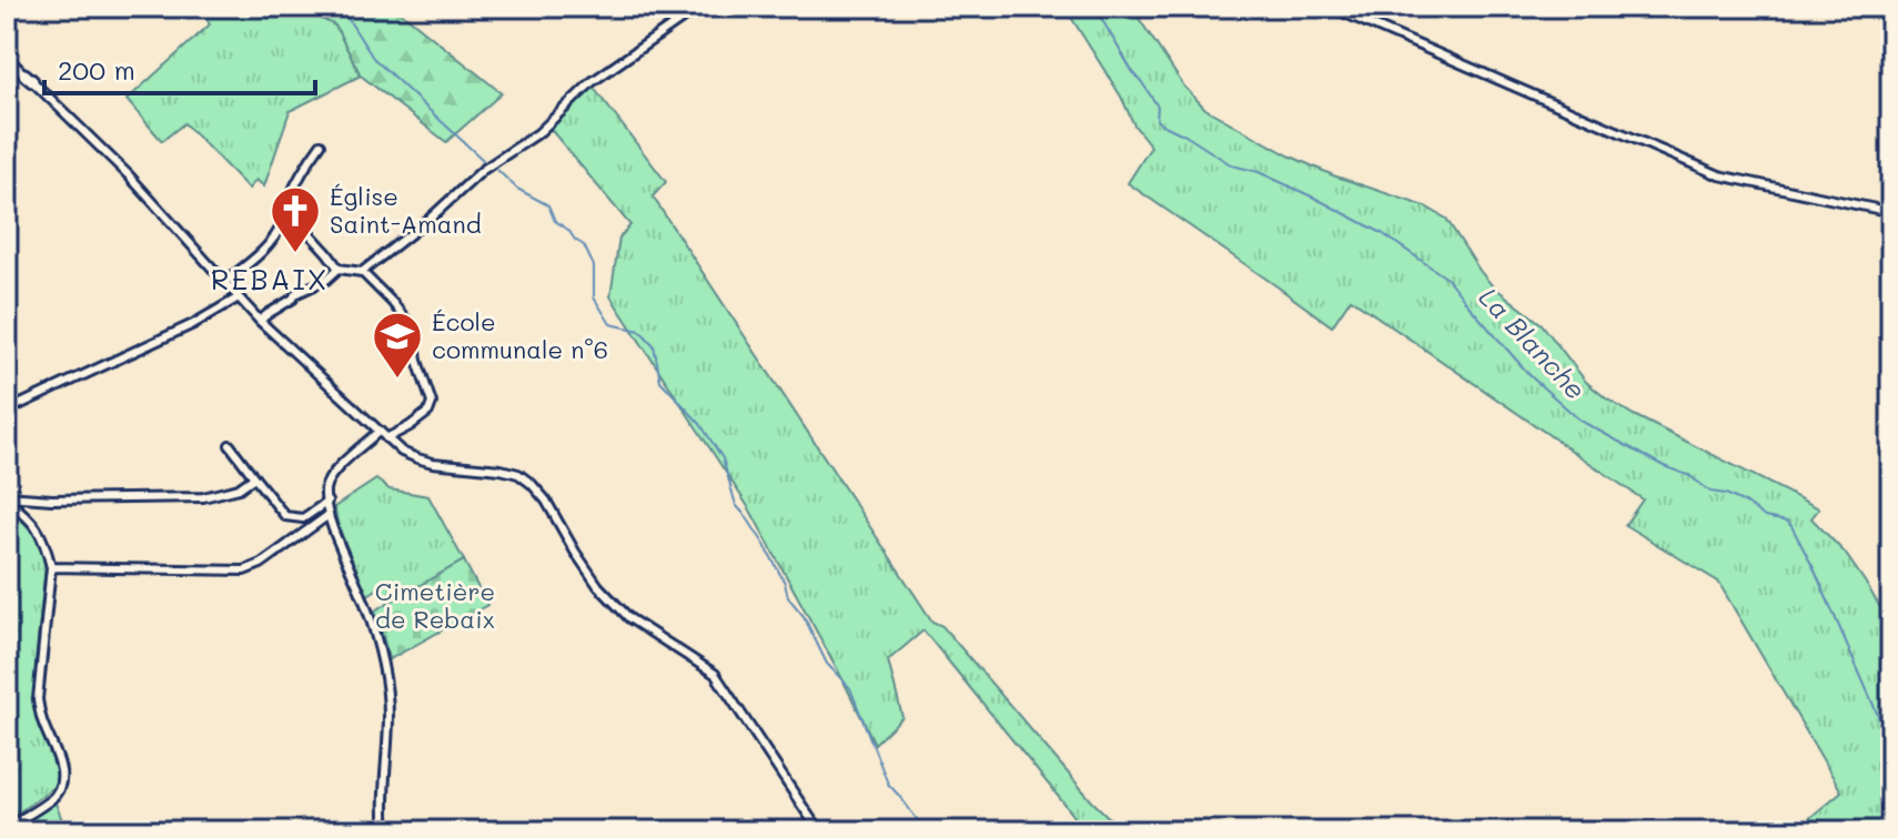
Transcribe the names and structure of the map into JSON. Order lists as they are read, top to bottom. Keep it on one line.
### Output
{"districts":["REBAIX"],"water":["La Blanche"],"parks":["Cimetière de Rebaix"],"places":{"church":["Église Saint-Amand"],"school or university":["École communale n°6"]},"scale_bar":"200 m"}
